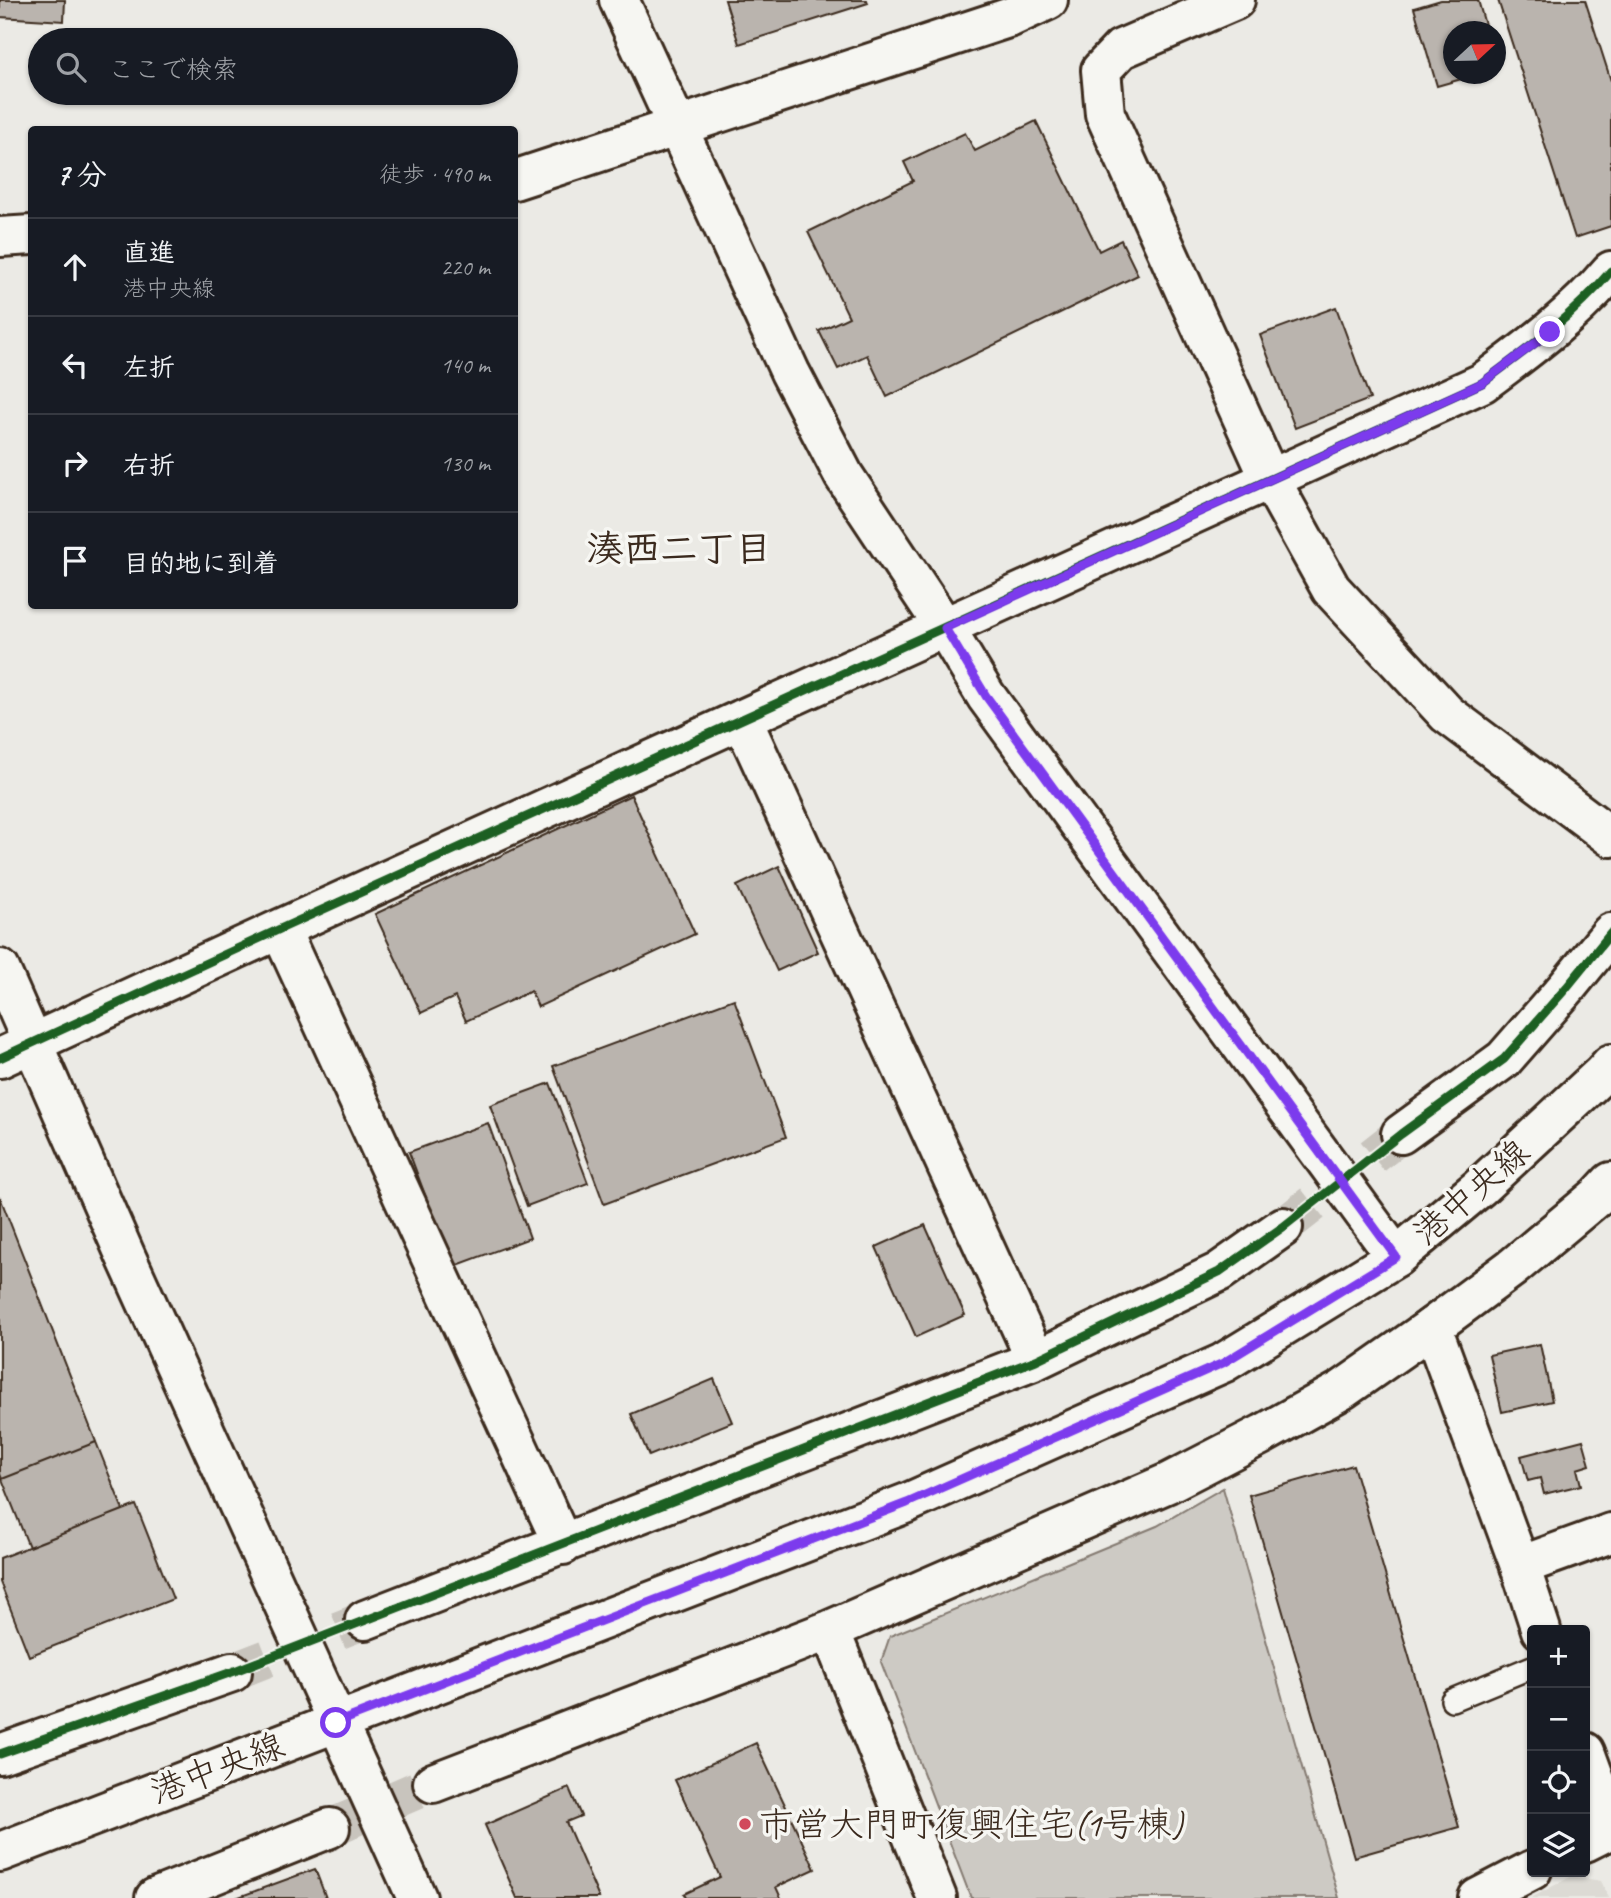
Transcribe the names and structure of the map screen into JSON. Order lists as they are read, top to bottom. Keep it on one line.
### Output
{"streets":{"street":["港中央線"]},"districts":["湊西二丁目"],"places":["市営大門町復興住宅(1号棟)"],"north":"right","page":{"search":"ここで検索","heading":["7 分","徒歩 · 490 m"],"list":[["直進","港中央線","220 m"],["左折","140 m"],["右折","130 m"],"目的地に到着"],"map_buttons":["+","−"]}}
